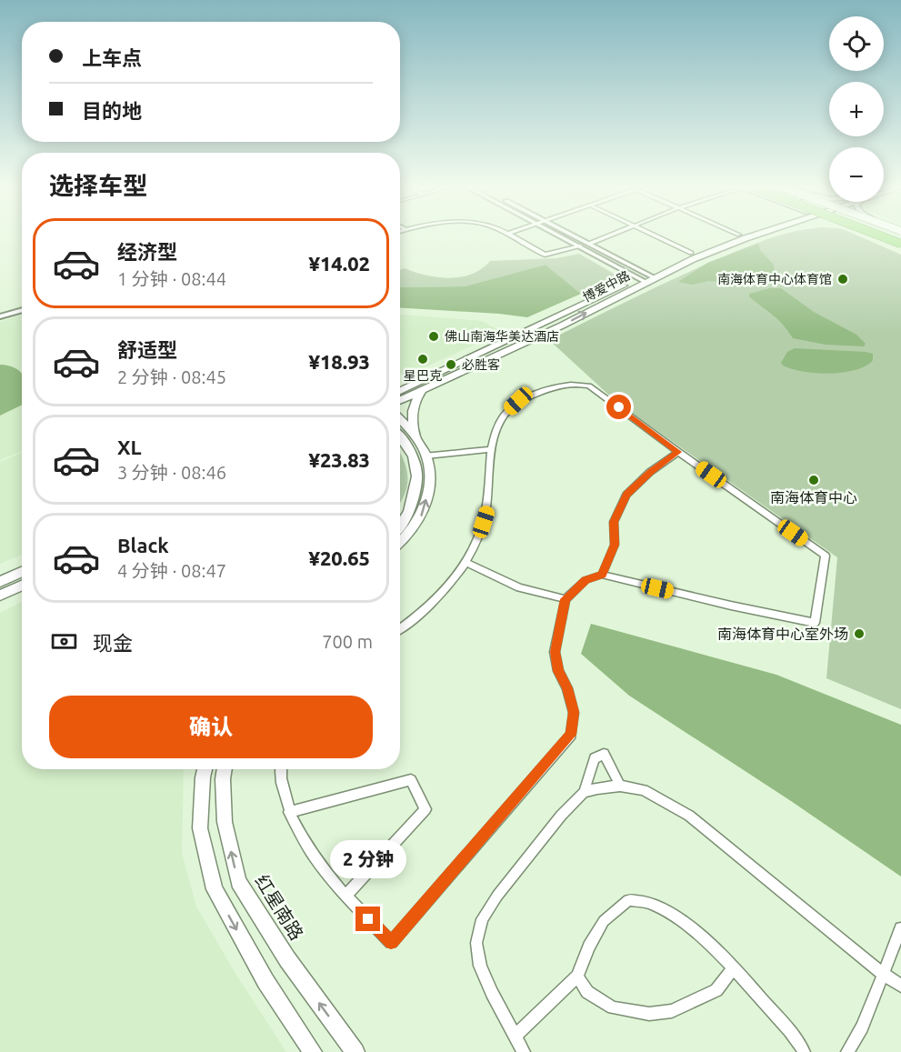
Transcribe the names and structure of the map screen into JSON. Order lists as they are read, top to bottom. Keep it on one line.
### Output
{"streets":{"main road":["博爱中路","红星南路"]},"places":["南海体育中心体育馆","佛山南海华美达酒店","星巴克","必胜客","南海体育中心","南海体育中心室外场"],"page":{"map_buttons":["+","−"],"banner":["上车点","目的地"],"heading":"选择车型","list":[{"name":"经济型","note":"1 分钟 · 08:44","value":"¥14.02"},{"name":"舒适型","note":"2 分钟 · 08:45","value":"¥18.93"},{"name":"XL","note":"3 分钟 · 08:46","value":"¥23.83"},{"name":"Black","note":"4 分钟 · 08:47","value":"¥20.65"}],"pay":["现金","700 m"],"buttons":"确认","bubble":"2 分钟"}}
